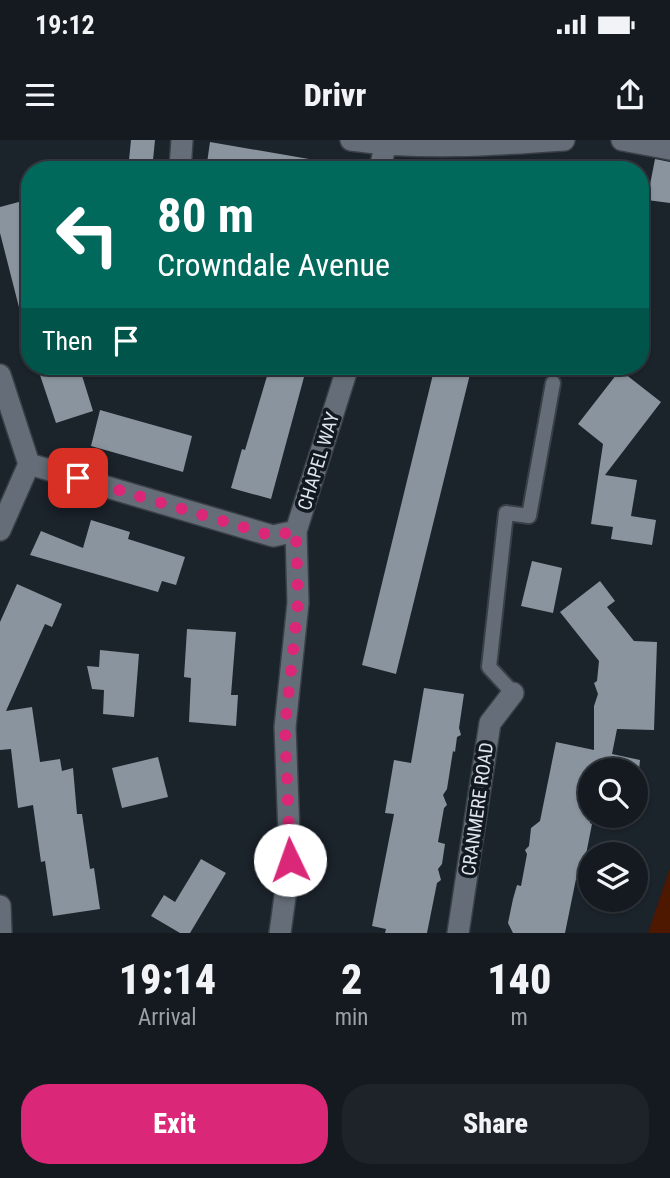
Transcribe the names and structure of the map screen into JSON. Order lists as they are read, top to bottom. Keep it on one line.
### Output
{"streets":{"street":["CHAPEL WAY","CRANMERE ROAD"]},"page":{"status":"19:12","header":"Drivr","turn":["80 m","Crowndale Avenue"],"then":"Then","eta":["19:14","Arrival","2","min","140","m"],"buttons":["Exit","Share"]}}
